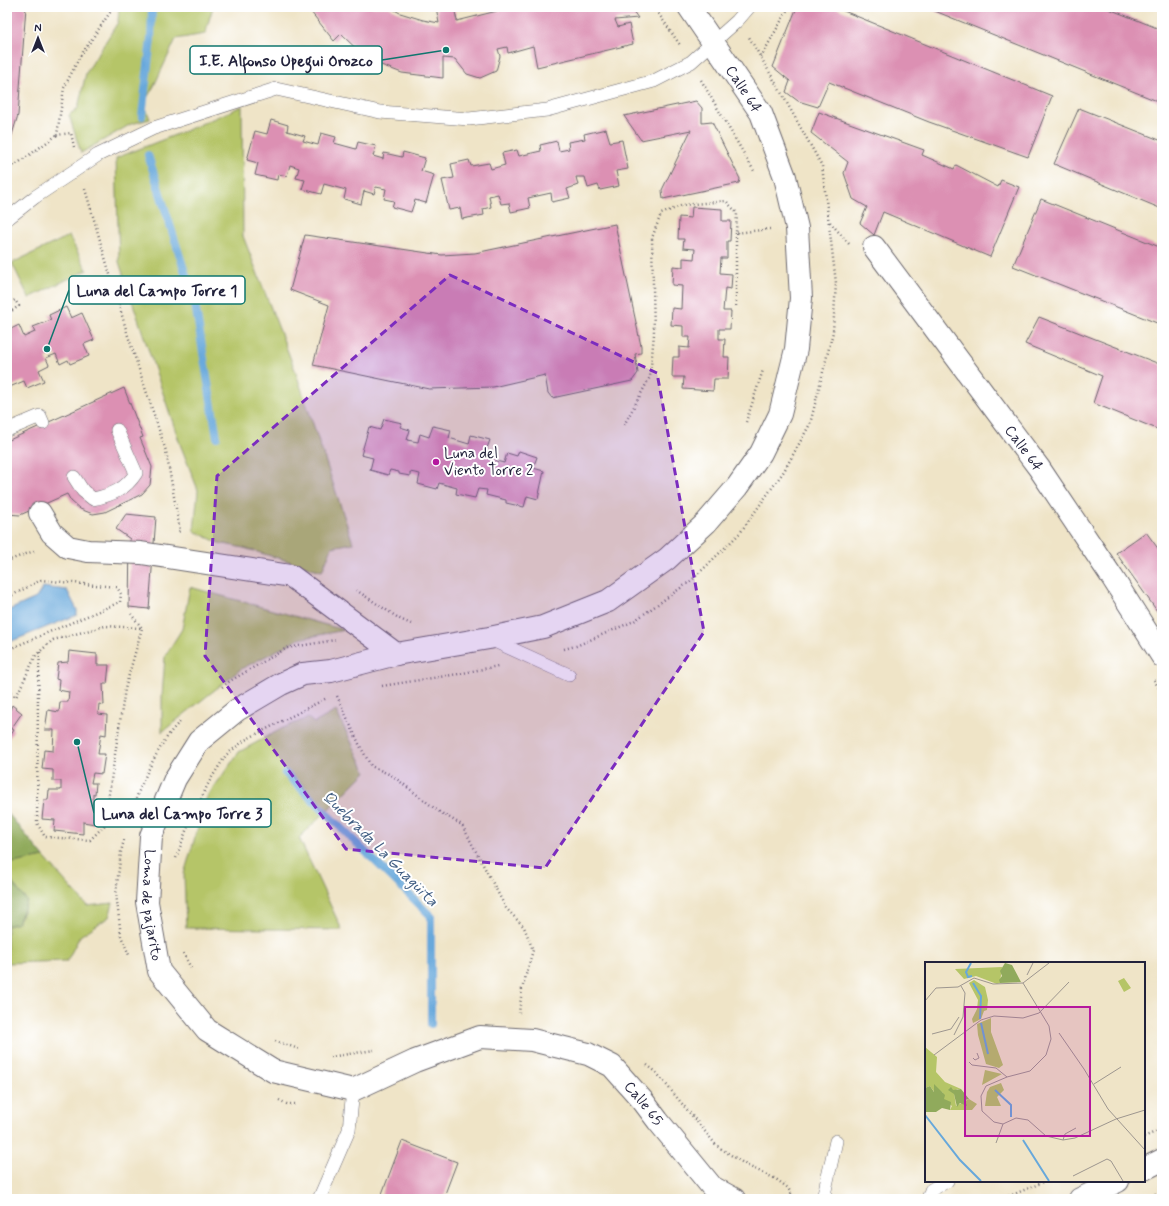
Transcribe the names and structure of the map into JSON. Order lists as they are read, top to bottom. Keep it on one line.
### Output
{"streets":{"street":["Calle 64","Loma de pajarito","Calle 65"]},"crossings":[["Calle 64","Loma de pajarito"],["Loma de pajarito","Calle 65"]],"water":["Quebrada La Guagüita"],"places":["I.E. Alfonso Upegui Orozco","Luna del Campo Torre 1","Luna del Viento Torre 2","Luna del Campo Torre 3"],"north":"top"}
